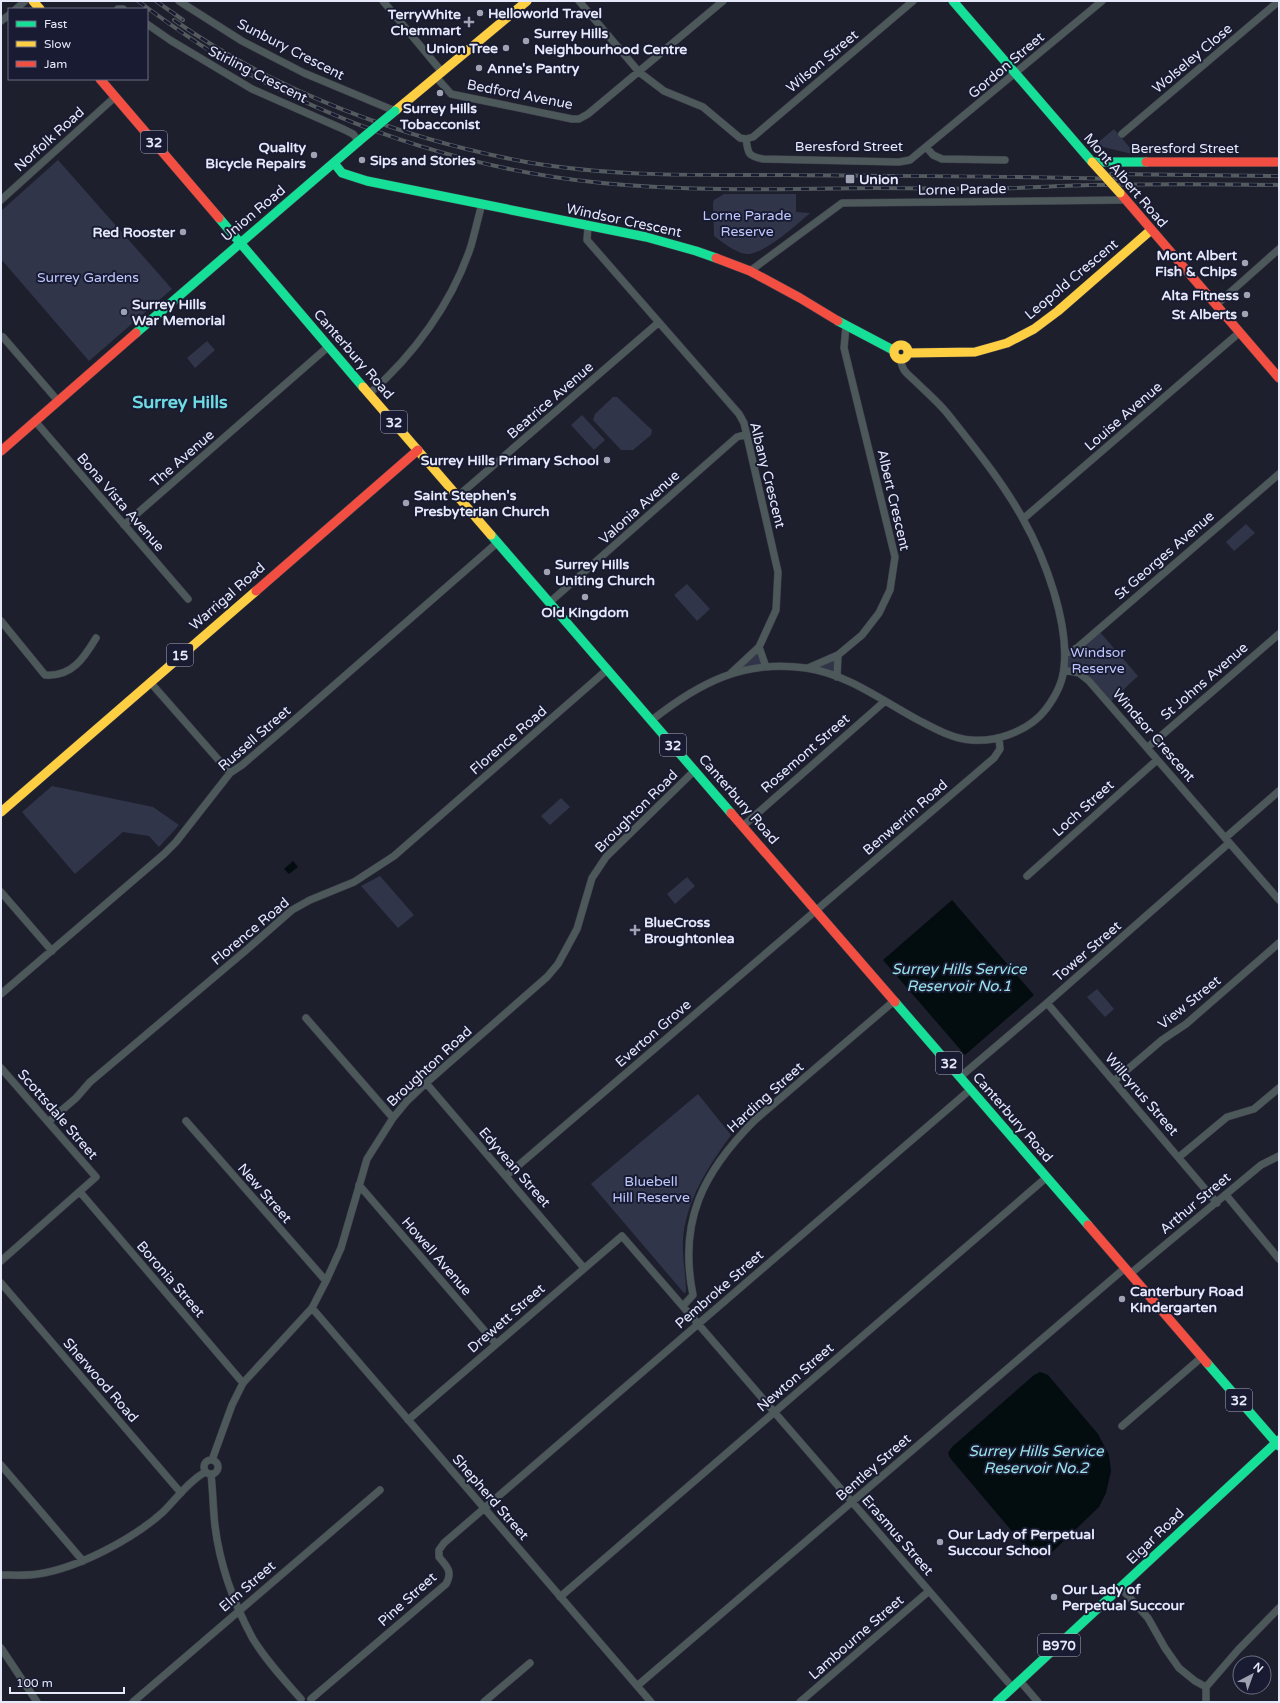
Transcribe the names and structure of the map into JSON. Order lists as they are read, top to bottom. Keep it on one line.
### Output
{"streets":{"main road":["32","Beresford Street","Mont Albert Road","Union Road","Windsor Crescent","Leopold Crescent","Canterbury Road","Warrigal Road","15","Elgar Road","B970"],"street":["Sunbury Crescent","Wolseley Close","Wilson Street","Gordon Street","Stirling Crescent","Bedford Avenue","Norfolk Road","Lorne Parade","Beatrice Avenue","Louise Avenue","The Avenue","Albany Crescent","Albert Crescent","Bona Vista Avenue","Valonia Avenue","St Georges Avenue","St Johns Avenue","Russell Street","Florence Road","Rosemont Street","Loch Street","Broughton Road","Benwerrin Road","Tower Street","View Street","Everton Grove","Willcyrus Street","Harding Street","Scottsdale Street","Edyvean Street","New Street","Arthur Street","Howell Avenue","Boronia Street","Pembroke Street","Drewett Street","Newton Street","Sherwood Road","Bentley Street","Shepherd Street","Erasmus Street","Elm Street","Pine Street","Lambourne Street"]},"crossings":[["Sunbury Crescent","Union Road"],["Wilson Street","Beresford Street"],["Gordon Street","Beresford Street"],["Gordon Street","Mont Albert Road"],["Stirling Crescent","Union Road"],["Bedford Avenue","Union Road"],["Norfolk Road","Canterbury Road"],["Beresford Street","Mont Albert Road"],["Mont Albert Road","Lorne Parade"],["Mont Albert Road","Leopold Crescent"],["Mont Albert Road","Louise Avenue"],["Lorne Parade","Windsor Crescent"],["Union Road","Windsor Crescent"],["Union Road","Canterbury Road"],["Union Road","Bona Vista Avenue"],["Windsor Crescent","Leopold Crescent"],["Windsor Crescent","Albany Crescent"],["Windsor Crescent","Albert Crescent"],["Windsor Crescent","St Johns Avenue"],["Windsor Crescent","Loch Street"],["Windsor Crescent","Tower Street"],["Canterbury Road","Beatrice Avenue"],["Canterbury Road","The Avenue"],["Canterbury Road","Valonia Avenue"],["Canterbury Road","Warrigal Road"],["Canterbury Road","Russell Street"],["Canterbury Road","Florence Road"],["Canterbury Road","Rosemont Street"],["Canterbury Road","Broughton Road"],["Canterbury Road","Benwerrin Road"],["Canterbury Road","Tower Street"],["Canterbury Road","Everton Grove"],["Canterbury Road","Harding Street"],["Canterbury Road","Arthur Street"],["Canterbury Road","Pembroke Street"],["Canterbury Road","Newton Street"],["Canterbury Road","Bentley Street"],["Canterbury Road","Elgar Road"],["Beatrice Avenue","Albany Crescent"],["The Avenue","Bona Vista Avenue"],["Albany Crescent","Valonia Avenue"],["Florence Road","Scottsdale Street"],["Broughton Road","Edyvean Street"],["Broughton Road","New Street"],["Broughton Road","Howell Avenue"],["Broughton Road","Boronia Street"],["Broughton Road","Shepherd Street"],["Benwerrin Road","Everton Grove"],["Tower Street","Willcyrus Street"],["View Street","Willcyrus Street"],["Everton Grove","Edyvean Street"],["Willcyrus Street","Arthur Street"],["Harding Street","Erasmus Street"],["Scottsdale Street","Boronia Street"],["Edyvean Street","Drewett Street"],["Arthur Street","Bentley Street"],["Howell Avenue","Drewett Street"],["Pembroke Street","Shepherd Street"],["Pembroke Street","Erasmus Street"],["Pembroke Street","Pine Street"],["Drewett Street","Shepherd Street"],["Drewett Street","Erasmus Street"],["Newton Street","Shepherd Street"],["Newton Street","Erasmus Street"],["Bentley Street","Shepherd Street"],["Bentley Street","Erasmus Street"],["Shepherd Street","Pine Street"],["Erasmus Street","Elgar Road"],["Erasmus Street","Lambourne Street"]],"districts":["Surrey Hills"],"water":["Surrey Hills Service Reservoir No.1","Surrey Hills Service Reservoir No.2"],"parks":["Lorne Parade Reserve","Surrey Gardens","Windsor Reserve","Bluebell Hill Reserve"],"places":{"other":["Helloworld Travel","Surrey Hills Neighbourhood Centre","Union Tree","Anne's Pantry","Surrey Hills Tobacconist","Quality Bicycle Repairs","Sips and Stories","Red Rooster","Mont Albert Fish & Chips","Alta Fitness","Surrey Hills War Memorial","St Alberts","Surrey Hills Primary School","Saint Stephen's Presbyterian Church","Surrey Hills Uniting Church","Old Kingdom","Canterbury Road Kindergarten","Our Lady of Perpetual Succour School","Our Lady of Perpetual Succour"],"health":["TerryWhite Chemmart","BlueCross Broughtonlea"],"transit":["Union"]},"legend":["Fast","Slow","Jam"],"scale_bar":"100 m","north":"top right"}
